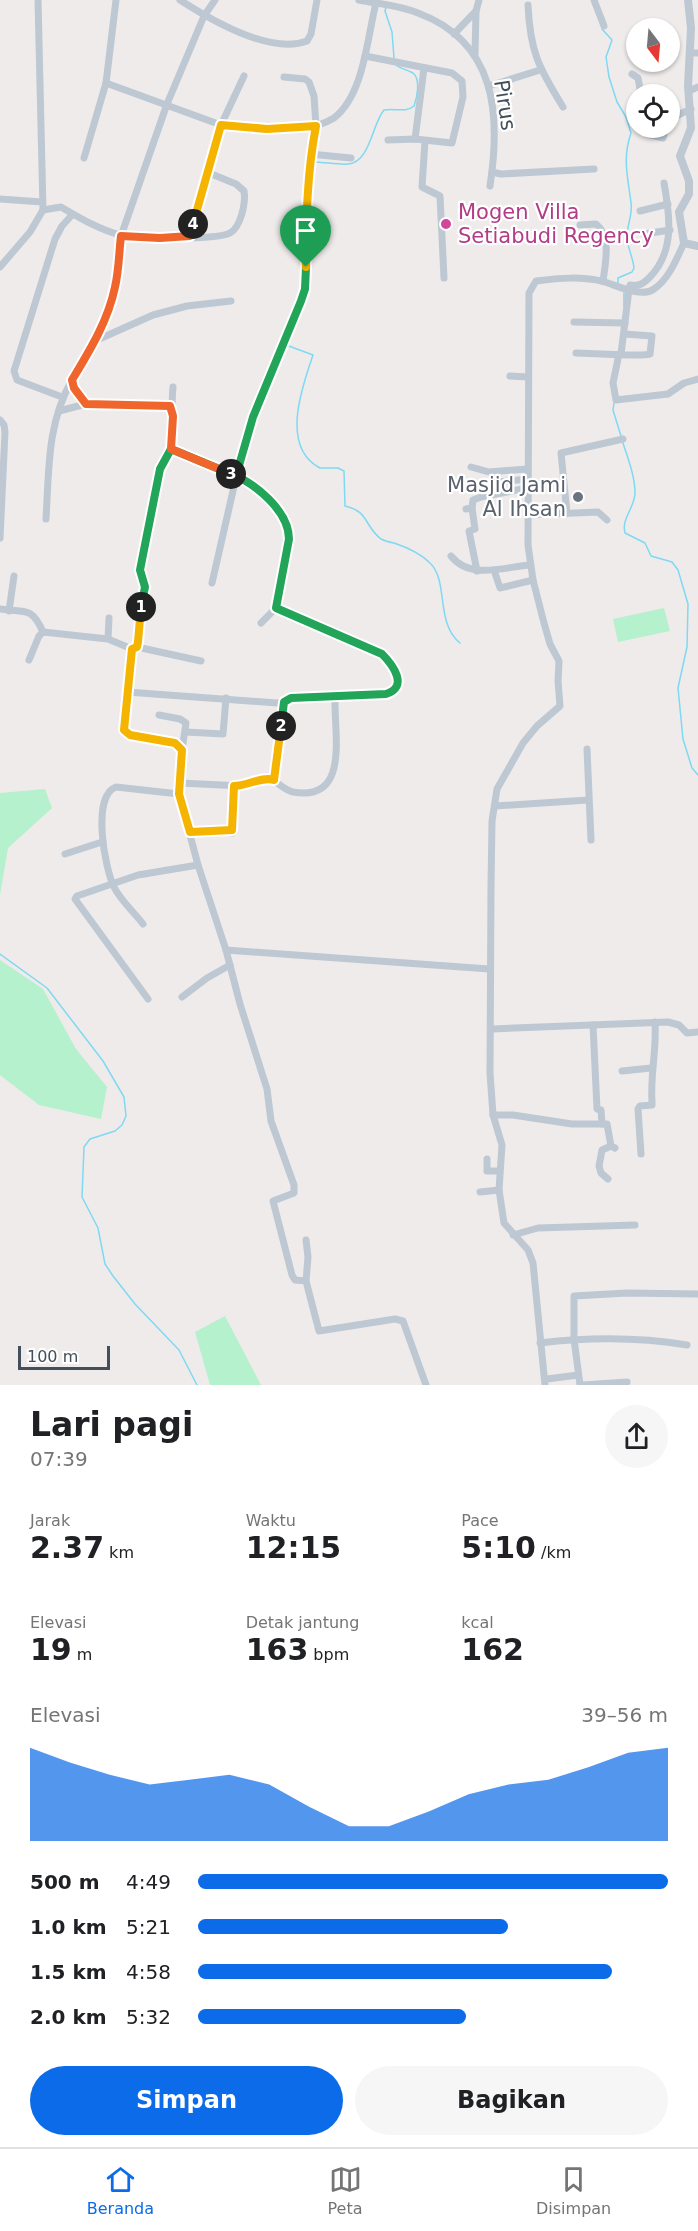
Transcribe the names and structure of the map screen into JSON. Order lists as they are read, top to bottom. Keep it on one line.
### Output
{"streets":{"street":["Pirus"]},"places":["Mogen Villa Setiabudi Regency","Masjid Jami Al Ihsan"],"scale_bar":"100 m","north":"bottom","page":{"pins":["4","3","1","2"],"scale":"100 m","heading":["Lari pagi","07:39"],"stats":[["Jarak","2.37 km"],["Waktu","12:15"],["Pace","5:10 /km"],["Elevasi","19 m"],["Detak jantung","163 bpm"],["kcal","162"]],"chart":["Elevasi","39–56 m"],"list":[{"name":"500 m","note":"4:49"},{"name":"1.0 km","note":"5:21"},{"name":"1.5 km","note":"4:58"},{"name":"2.0 km","note":"5:32"}],"buttons":["Simpan","Bagikan"],"tabs":["Beranda","Peta","Disimpan"]}}
